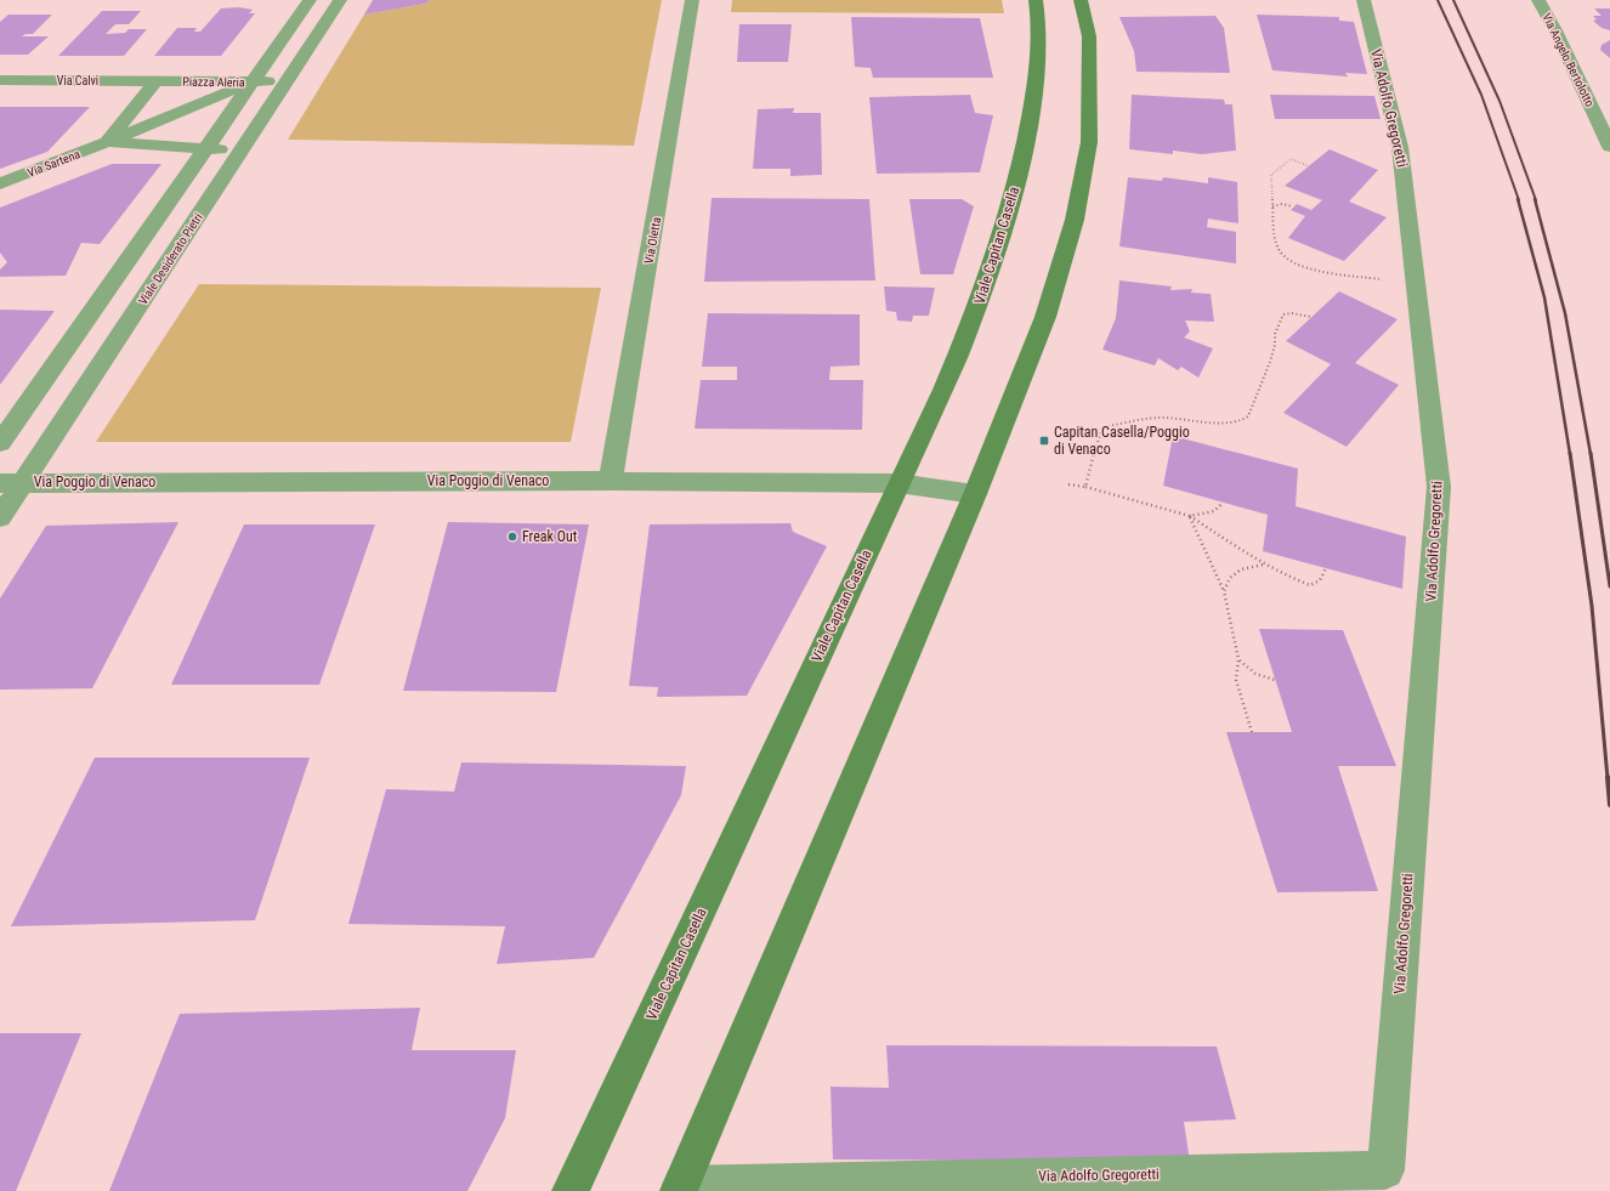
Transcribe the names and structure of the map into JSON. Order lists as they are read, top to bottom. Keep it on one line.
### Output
{"streets":{"street":["Via Angelo Bertolotto","Via Calvi","Piazza Aleria","Via Adolfo Gregoretti","Via Sartena","Via Oletta","Viale Capitan Casella","Viale Desiderato Pietri","Via Poggio di Venaco"]},"crossings":[["Via Calvi","Piazza Aleria"],["Piazza Aleria","Via Sartena"],["Via Oletta","Via Poggio di Venaco"],["Viale Capitan Casella","Via Poggio di Venaco"],["Viale Desiderato Pietri","Via Poggio di Venaco"]],"places":{"transit":["Capitan Casella/Poggio di Venaco"],"other":["Freak Out"]}}
